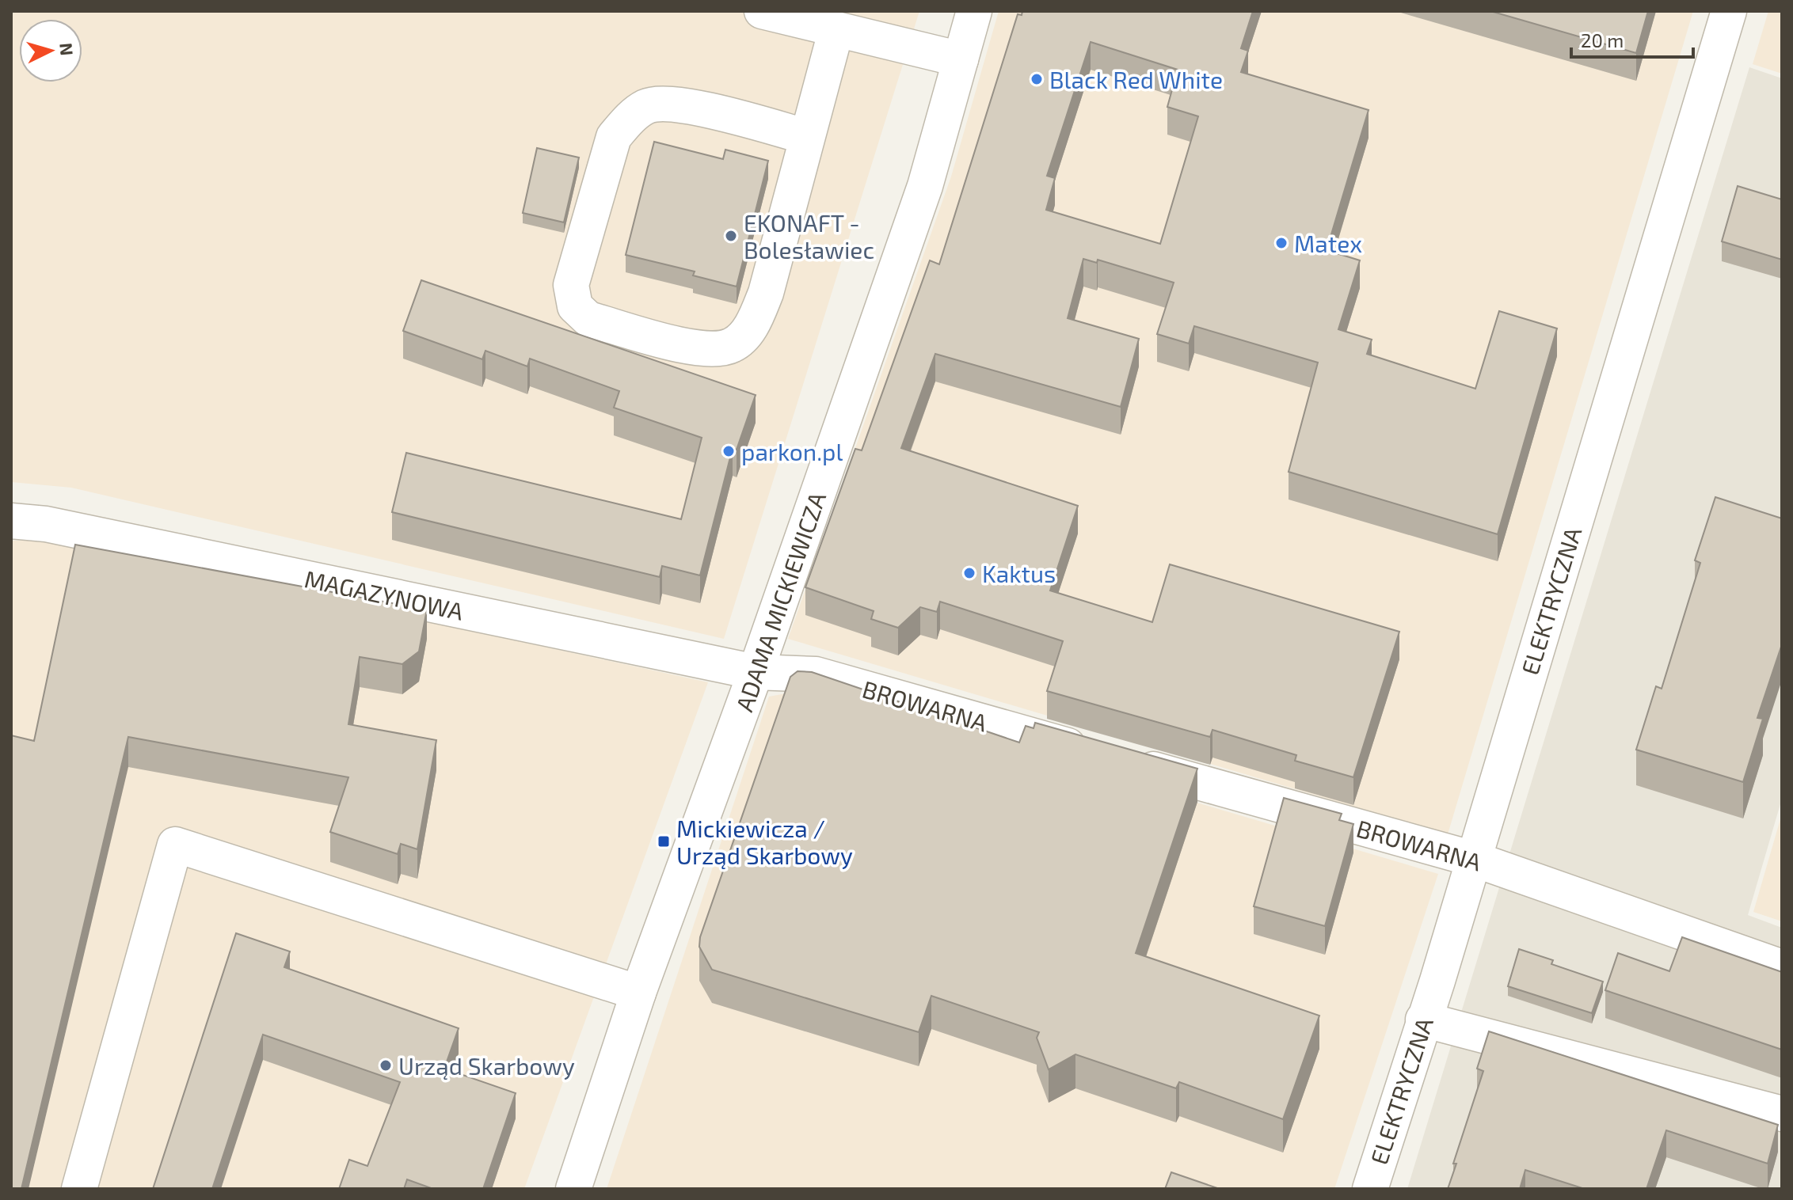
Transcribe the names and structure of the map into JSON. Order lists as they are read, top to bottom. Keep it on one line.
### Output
{"streets":{"street":["MAGAZYNOWA","ELEKTRYCZNA","ADAMA MICKIEWICZA","BROWARNA"]},"crossings":[["MAGAZYNOWA","ADAMA MICKIEWICZA"],["MAGAZYNOWA","BROWARNA"],["ELEKTRYCZNA","BROWARNA"],["ADAMA MICKIEWICZA","BROWARNA"]],"places":{"other":["Black Red White","EKONAFT - Bolesławiec","Matex","parkon.pl","Kaktus","Urząd Skarbowy"],"transit":["Mickiewicza / Urząd Skarbowy"]},"scale_bar":"20 m","north":"right"}
